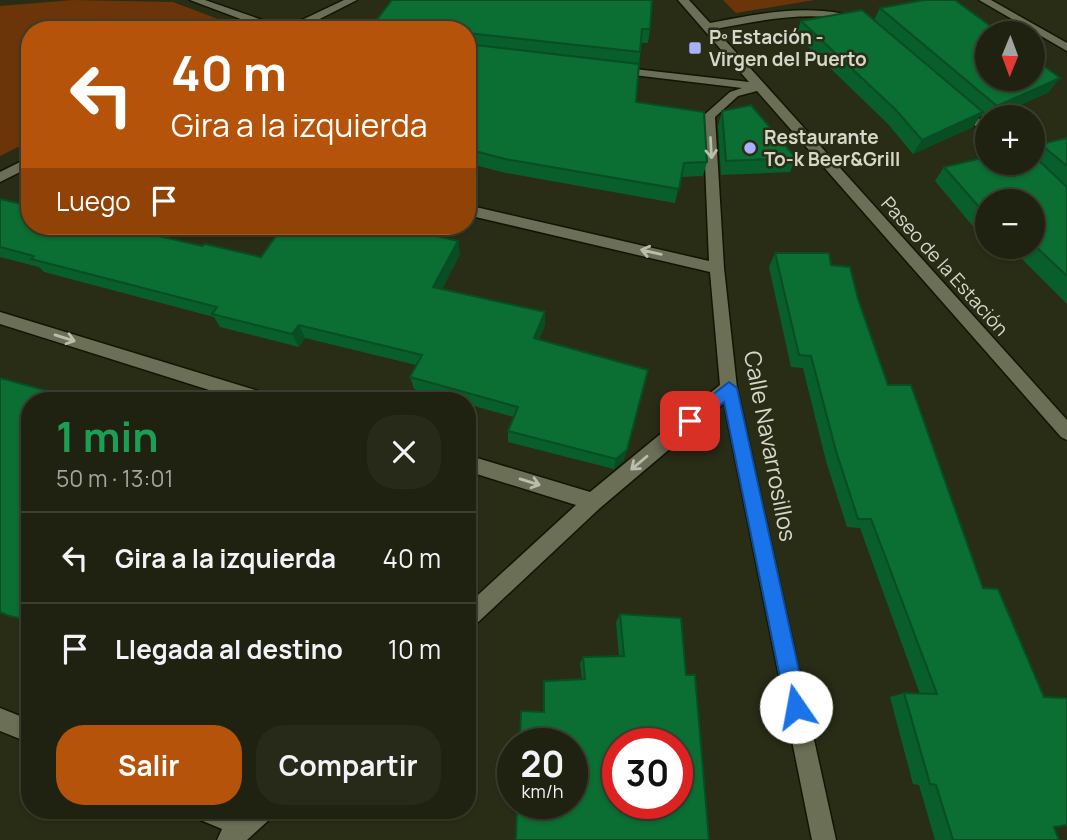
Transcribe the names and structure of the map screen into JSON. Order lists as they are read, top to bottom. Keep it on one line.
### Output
{"streets":{"street":["Paseo de la Estación","Calle Navarrosillos"]},"crossings":[["Paseo de la Estación","Calle Navarrosillos"]],"places":{"transit":["Pº Estación - Virgen del Puerto"],"other":["Restaurante To-k Beer&Grill"]},"north":"bottom","page":{"map_buttons":["+","−"],"turn":["40 m","Gira a la izquierda"],"then":"Luego","heading":["1 min","50 m · 13:01"],"list":[{"name":"Gira a la izquierda","value":"40 m"},{"name":"Llegada al destino","value":"10 m"}],"buttons":["Salir","Compartir"],"speed":"20 km/h","limit":"30"}}
